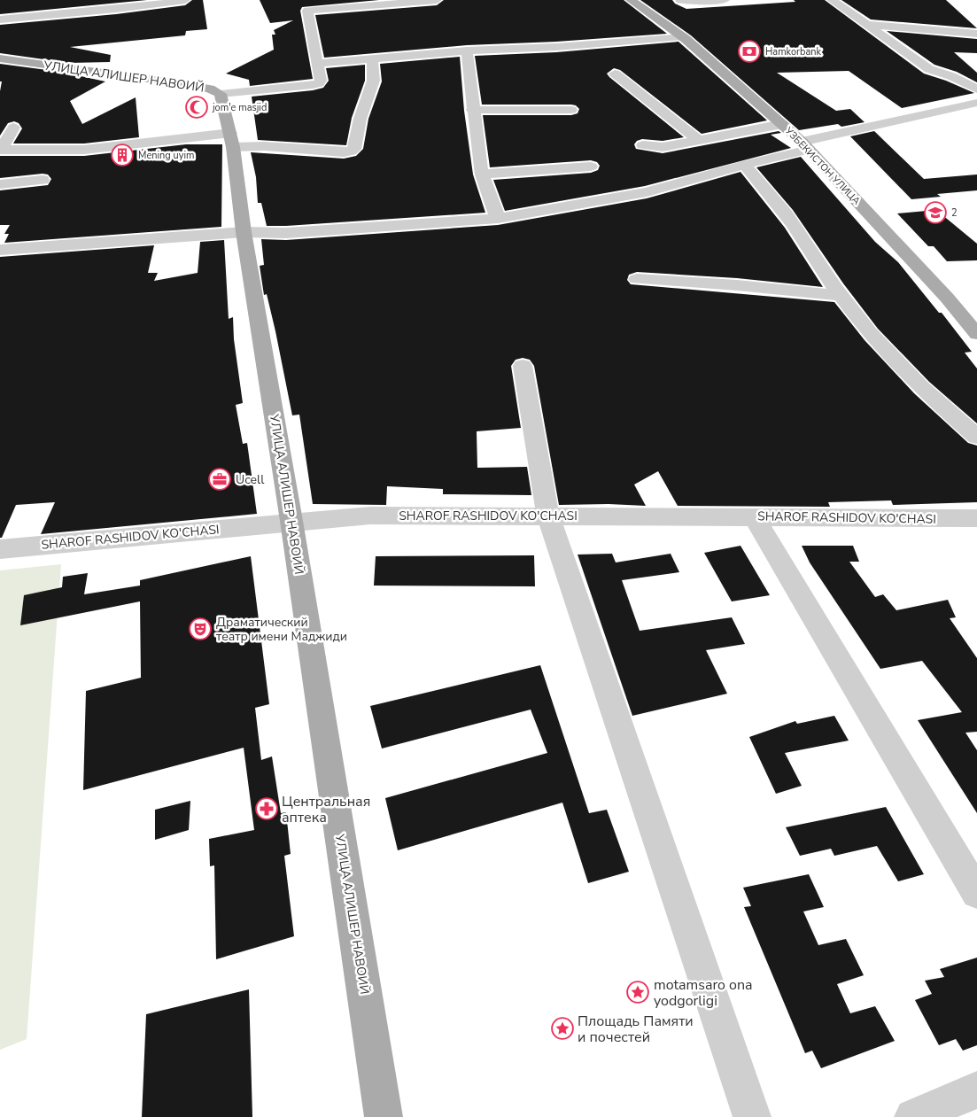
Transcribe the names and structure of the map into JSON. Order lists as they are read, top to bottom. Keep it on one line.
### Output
{"streets":{"main road":["УЛИЦА АЛИШЕР НАВОИЙ","УЗБЕКИСТОН УЛИЦА"],"street":["SHAROF RASHIDOV KO'CHASI"]},"crossings":[["УЛИЦА АЛИШЕР НАВОИЙ","SHAROF RASHIDOV KO'CHASI"]],"places":{"bank":["Hamkorbank"],"mosque":["jom'e masjid"],"building":["Mening uyim"],"school or university":["2"],"office":["Ucell"],"theatre":["Драматический театр имени Маджиди"],"pharmacy":["Центральная аптека"],"place":["motamsaro ona yodgorligi","Площадь Памяти и почестей"]}}
